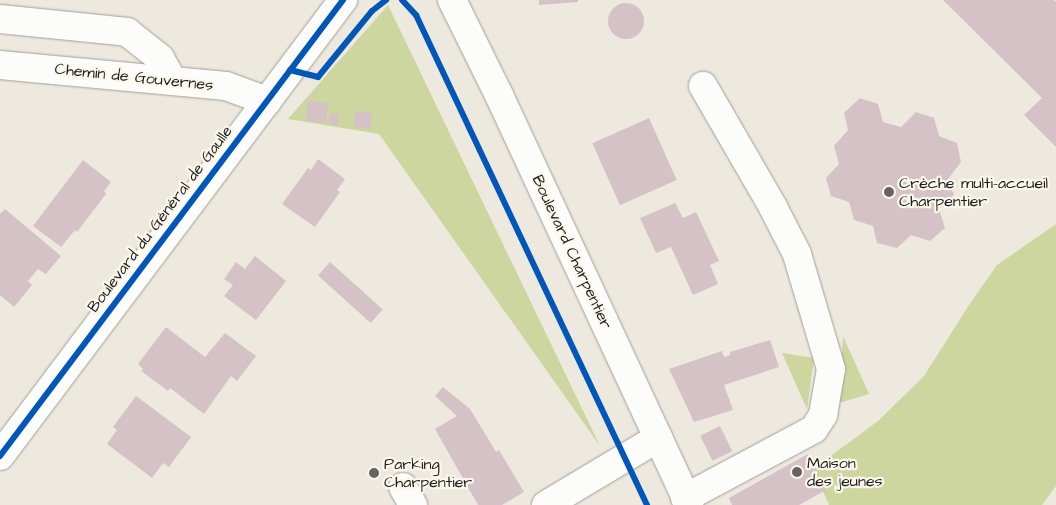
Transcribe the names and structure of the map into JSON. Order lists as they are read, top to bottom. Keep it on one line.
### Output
{"streets":{"street":["Chemin de Gouvernes","Boulevard du Général de Gaulle","Boulevard Charpentier"]},"crossings":[["Chemin de Gouvernes","Boulevard du Général de Gaulle"]],"places":["Crèche multi-accueil Charpentier","Maison des jeunes","Parking Charpentier"]}
